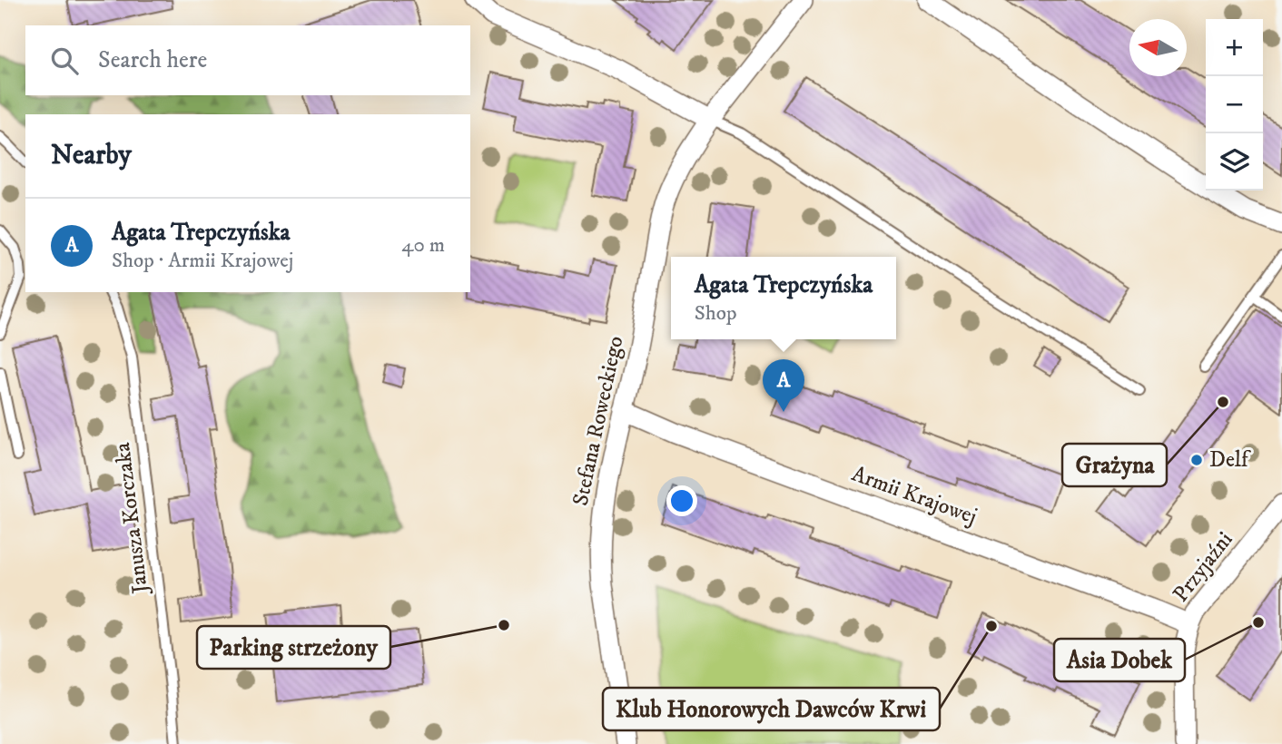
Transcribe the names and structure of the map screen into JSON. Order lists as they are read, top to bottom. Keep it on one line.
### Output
{"streets":{"street":["Stefana Roweckiego","Armii Krajowej","Przyjaźni"],"lane":["Janusza Korczaka"]},"crossings":[["Stefana Roweckiego","Armii Krajowej"],["Armii Krajowej","Przyjaźni"]],"places":["Grażyna","Delf","Asia Dobek","Parking strzeżony","Klub Honorowych Dawców Krwi"],"north":"left","page":{"map_buttons":["+","−"],"search":"Search here","heading":"Nearby","list":[{"mark":"A","name":"Agata Trepczyńska","note":"Shop · Armii Krajowej","value":"40 m"}],"popup":["Agata Trepczyńska","Shop"],"pins":"A"}}
